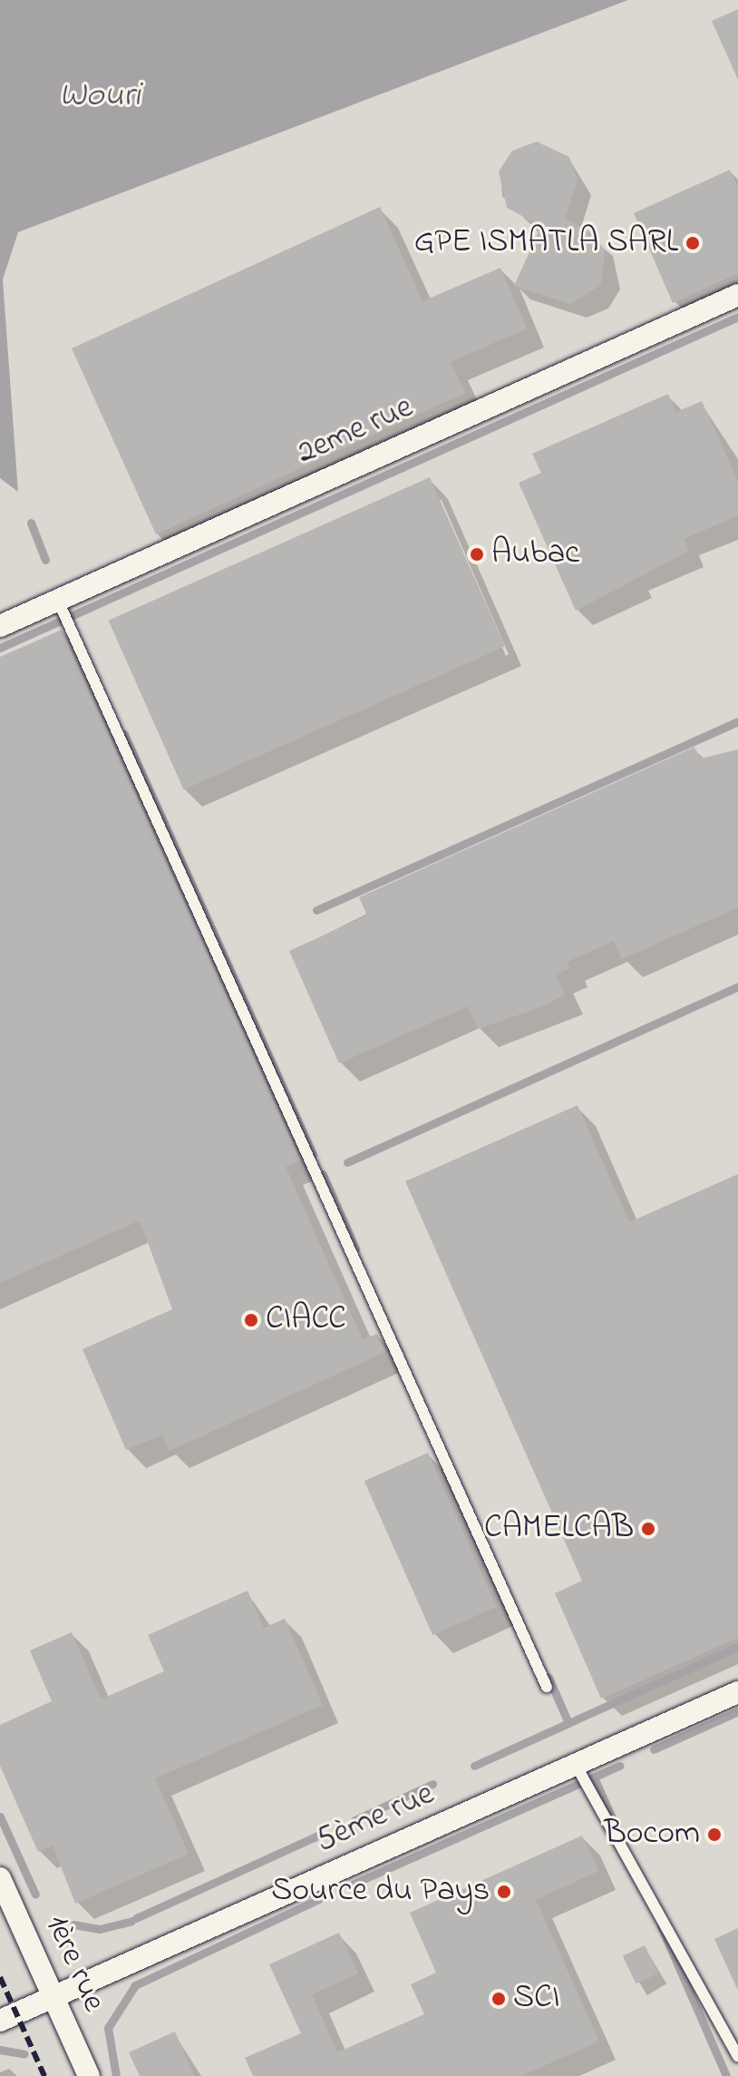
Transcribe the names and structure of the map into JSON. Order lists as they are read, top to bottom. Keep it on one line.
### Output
{"streets":{"street":["2eme rue","5ème rue","1ère rue"]},"crossings":[["5ème rue","1ère rue"]],"water":["Wouri"],"places":["GPE ISMATLA SARL","Aubac","CIACC","CAMELCAB","Bocom","Source du Pays","SCI"]}
